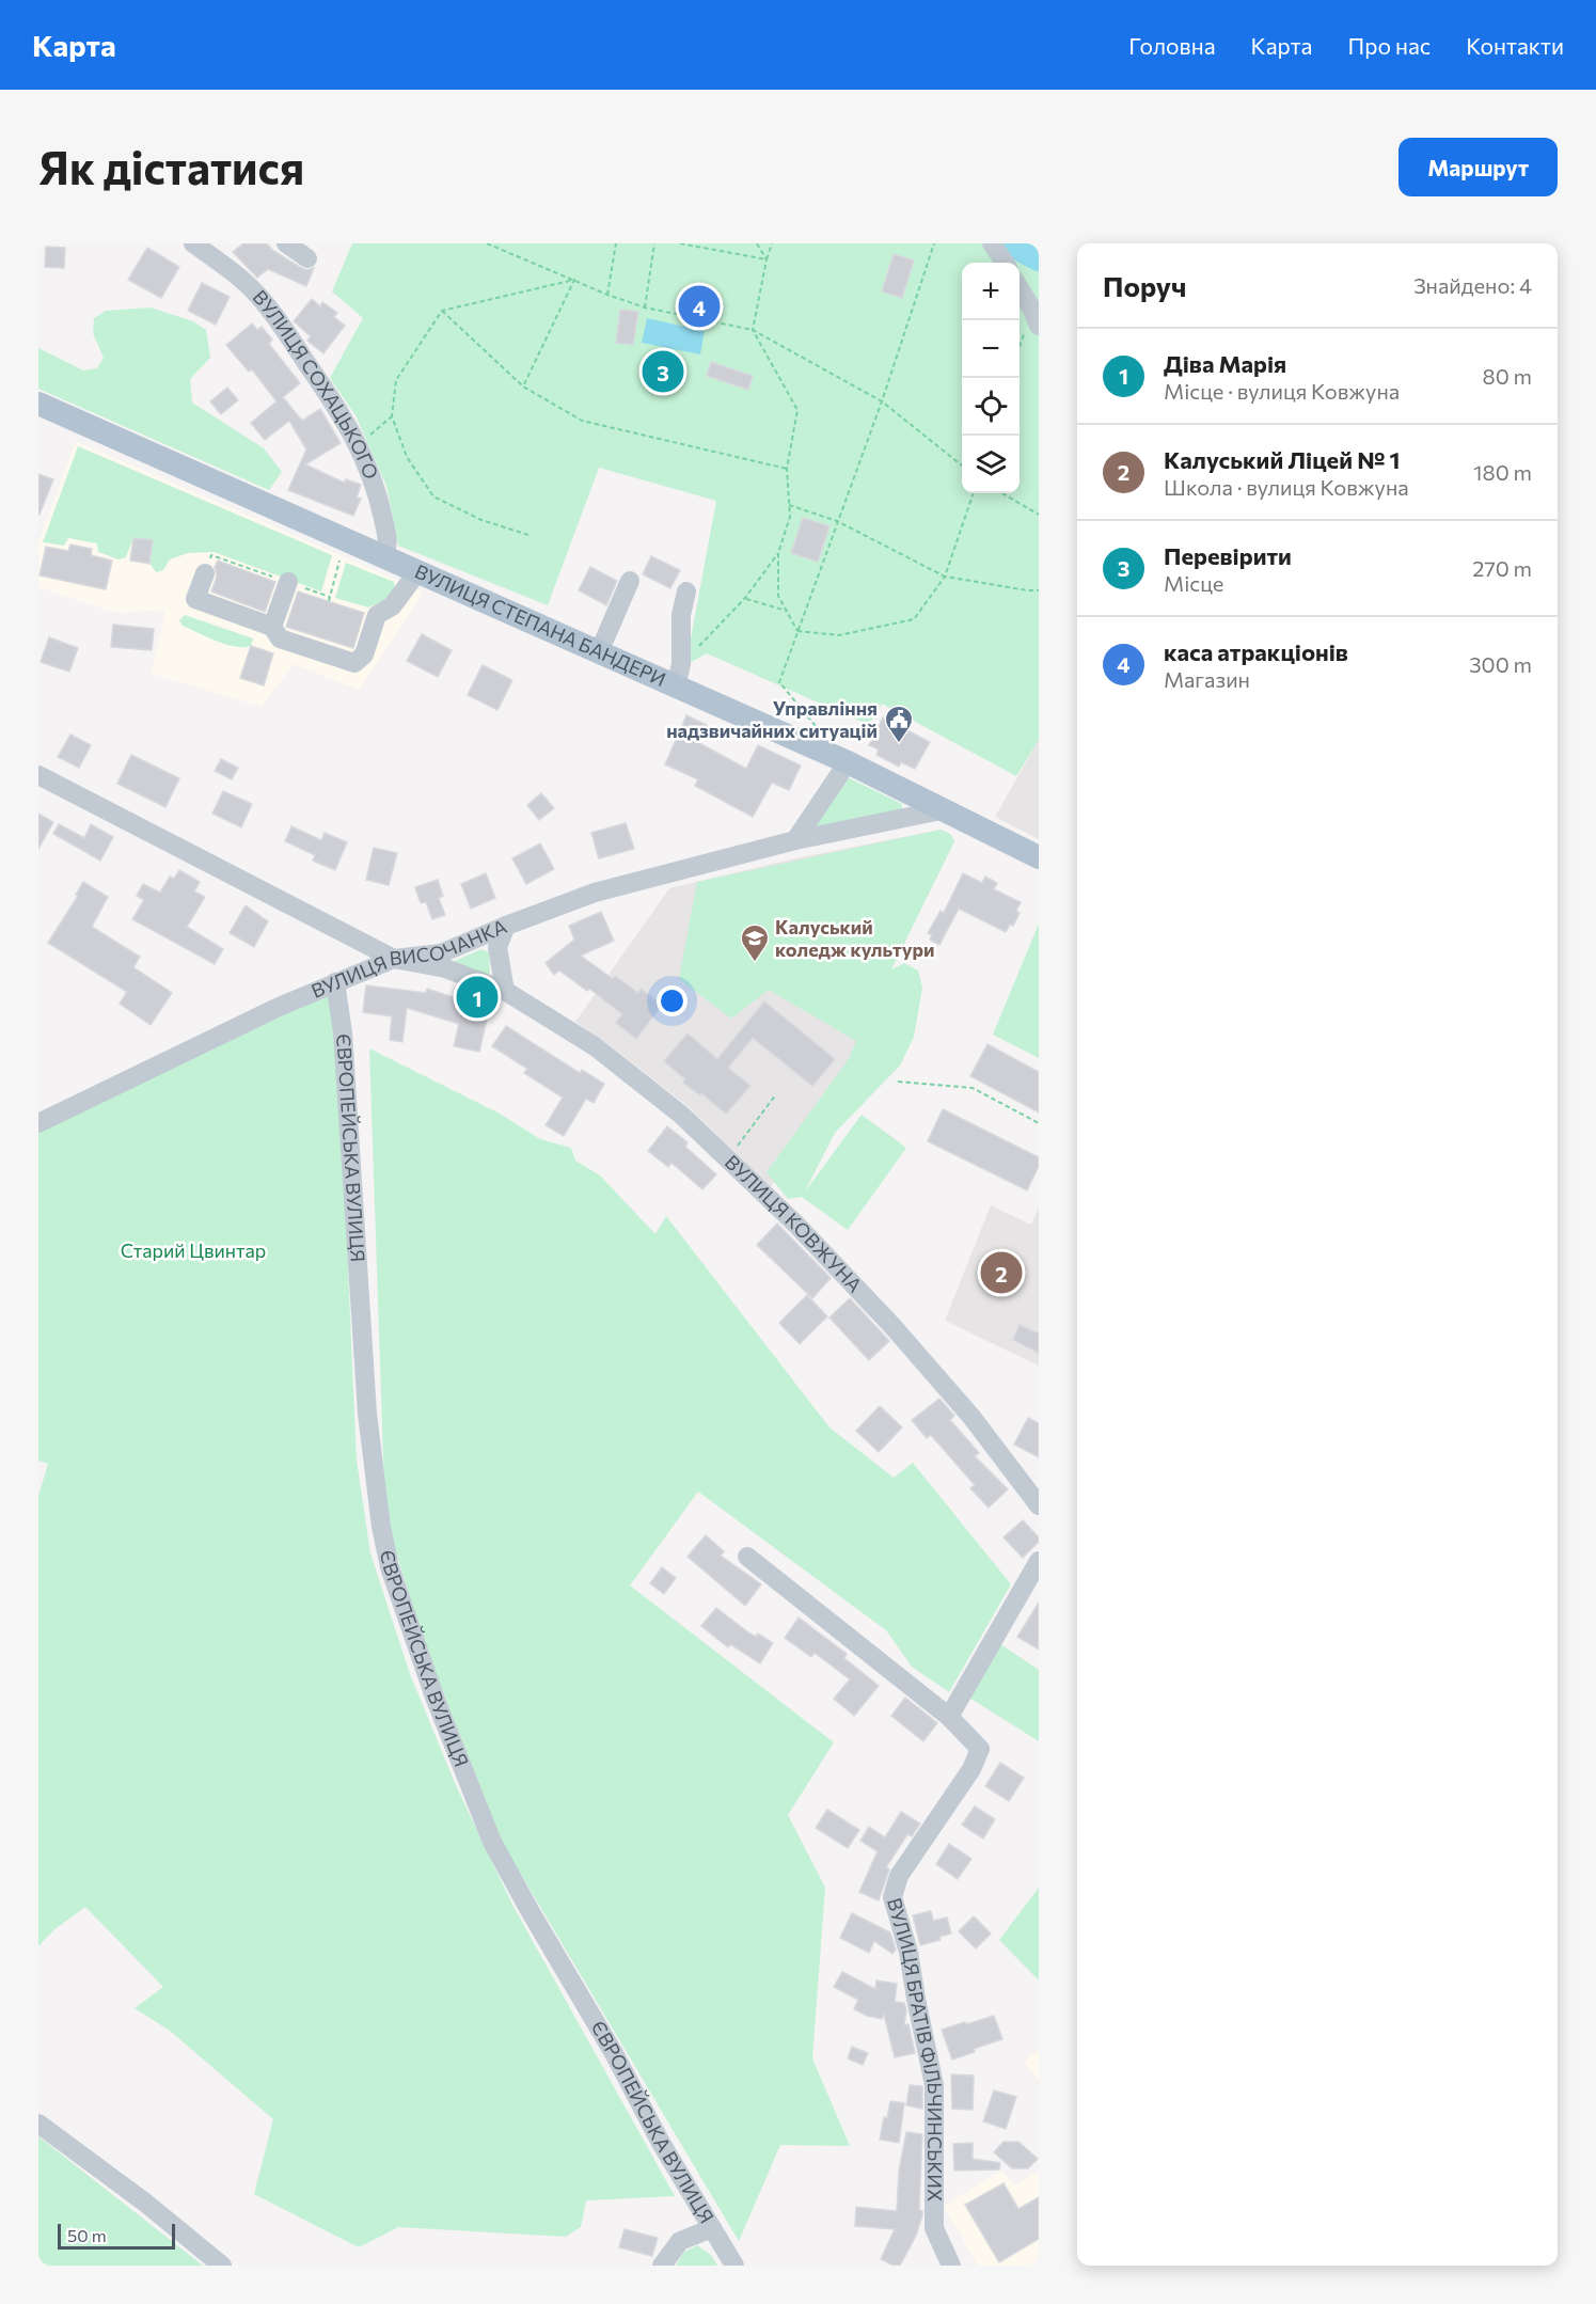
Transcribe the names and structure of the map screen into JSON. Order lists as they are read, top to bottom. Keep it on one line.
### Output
{"streets":{"main road":["ВУЛИЦЯ СТЕПАНА БАНДЕРИ"],"street":["ВУЛИЦЯ СОХАЦЬКОГО","ВУЛИЦЯ ВИСОЧАНКА","ЄВРОПЕЙСЬКА ВУЛИЦЯ","ВУЛИЦЯ КОВЖУНА","ВУЛИЦЯ БРАТІВ ФІЛЬЧИНСЬКИХ"]},"crossings":[["ВУЛИЦЯ СОХАЦЬКОГО","ВУЛИЦЯ СТЕПАНА БАНДЕРИ"],["ВУЛИЦЯ СТЕПАНА БАНДЕРИ","ВУЛИЦЯ ВИСОЧАНКА"],["ВУЛИЦЯ ВИСОЧАНКА","ЄВРОПЕЙСЬКА ВУЛИЦЯ"],["ВУЛИЦЯ ВИСОЧАНКА","ВУЛИЦЯ КОВЖУНА"]],"parks":["Старий Цвинтар"],"places":{"public building":["Управління надзвичайних ситуацій"],"school or university":["Калуський коледж культури"]},"scale_bar":"50 m","page":{"header":"Карта","nav":["Головна","Карта","Про нас","Контакти"],"buttons":"Маршрут","title":"Як дістатися","heading":["Поруч","Знайдено: 4"],"map_buttons":["+","−"],"pins":["4","3","1","2"],"list":[{"mark":"1","name":"Діва Марія","note":"Місце · вулиця Ковжуна","value":"80 m"},{"mark":"2","name":"Калуський Ліцей № 1","note":"Школа · вулиця Ковжуна","value":"180 m"},{"mark":"3","name":"Перевірити","note":"Місце","value":"270 m"},{"mark":"4","name":"каса атракціонів","note":"Магазин","value":"300 m"}],"scale":"50 m"}}
